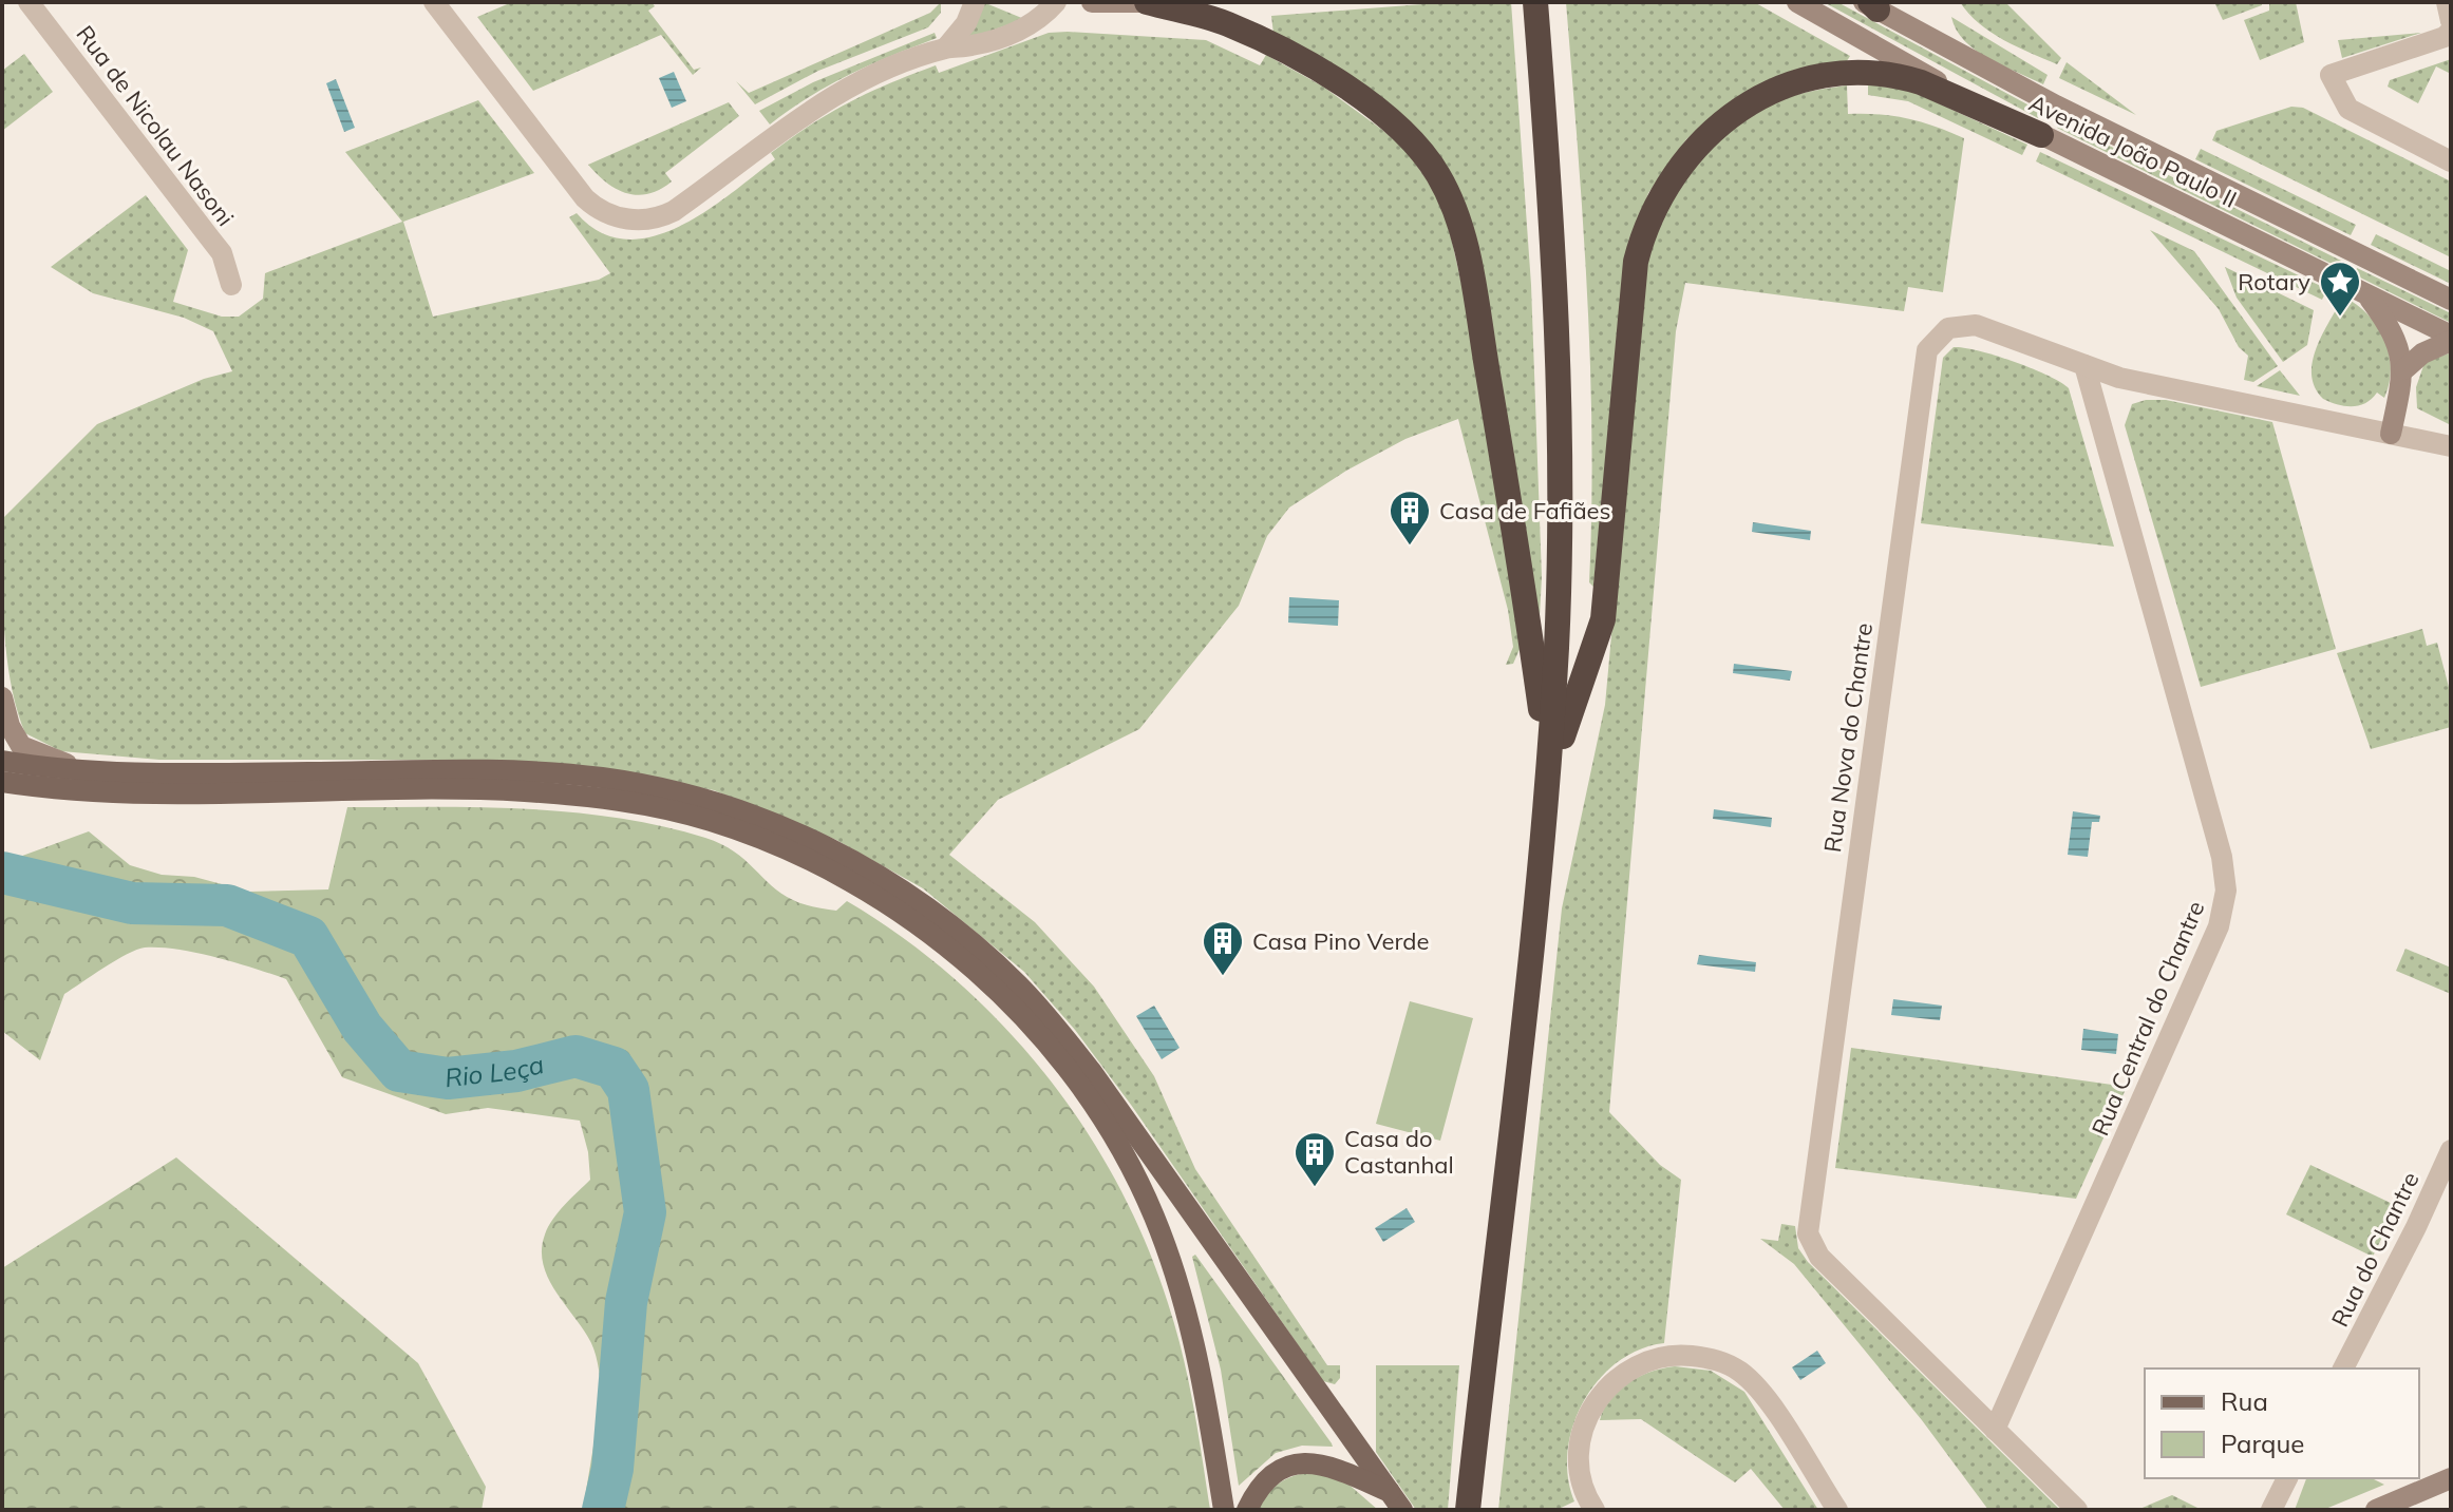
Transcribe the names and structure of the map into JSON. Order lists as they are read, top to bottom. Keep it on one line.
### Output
{"streets":{"main road":["Avenida João Paulo II"],"street":["Rua de Nicolau Nasoni","Rua Nova do Chantre","Rua Central do Chantre","Rua do Chantre"]},"crossings":[["Rua Nova do Chantre","Rua Central do Chantre"]],"water":["Rio Leça"],"places":{"place":["Rotary"],"building":["Casa de Fafiães","Casa Pino Verde","Casa do Castanhal"]},"legend":["Rua","Parque"]}
